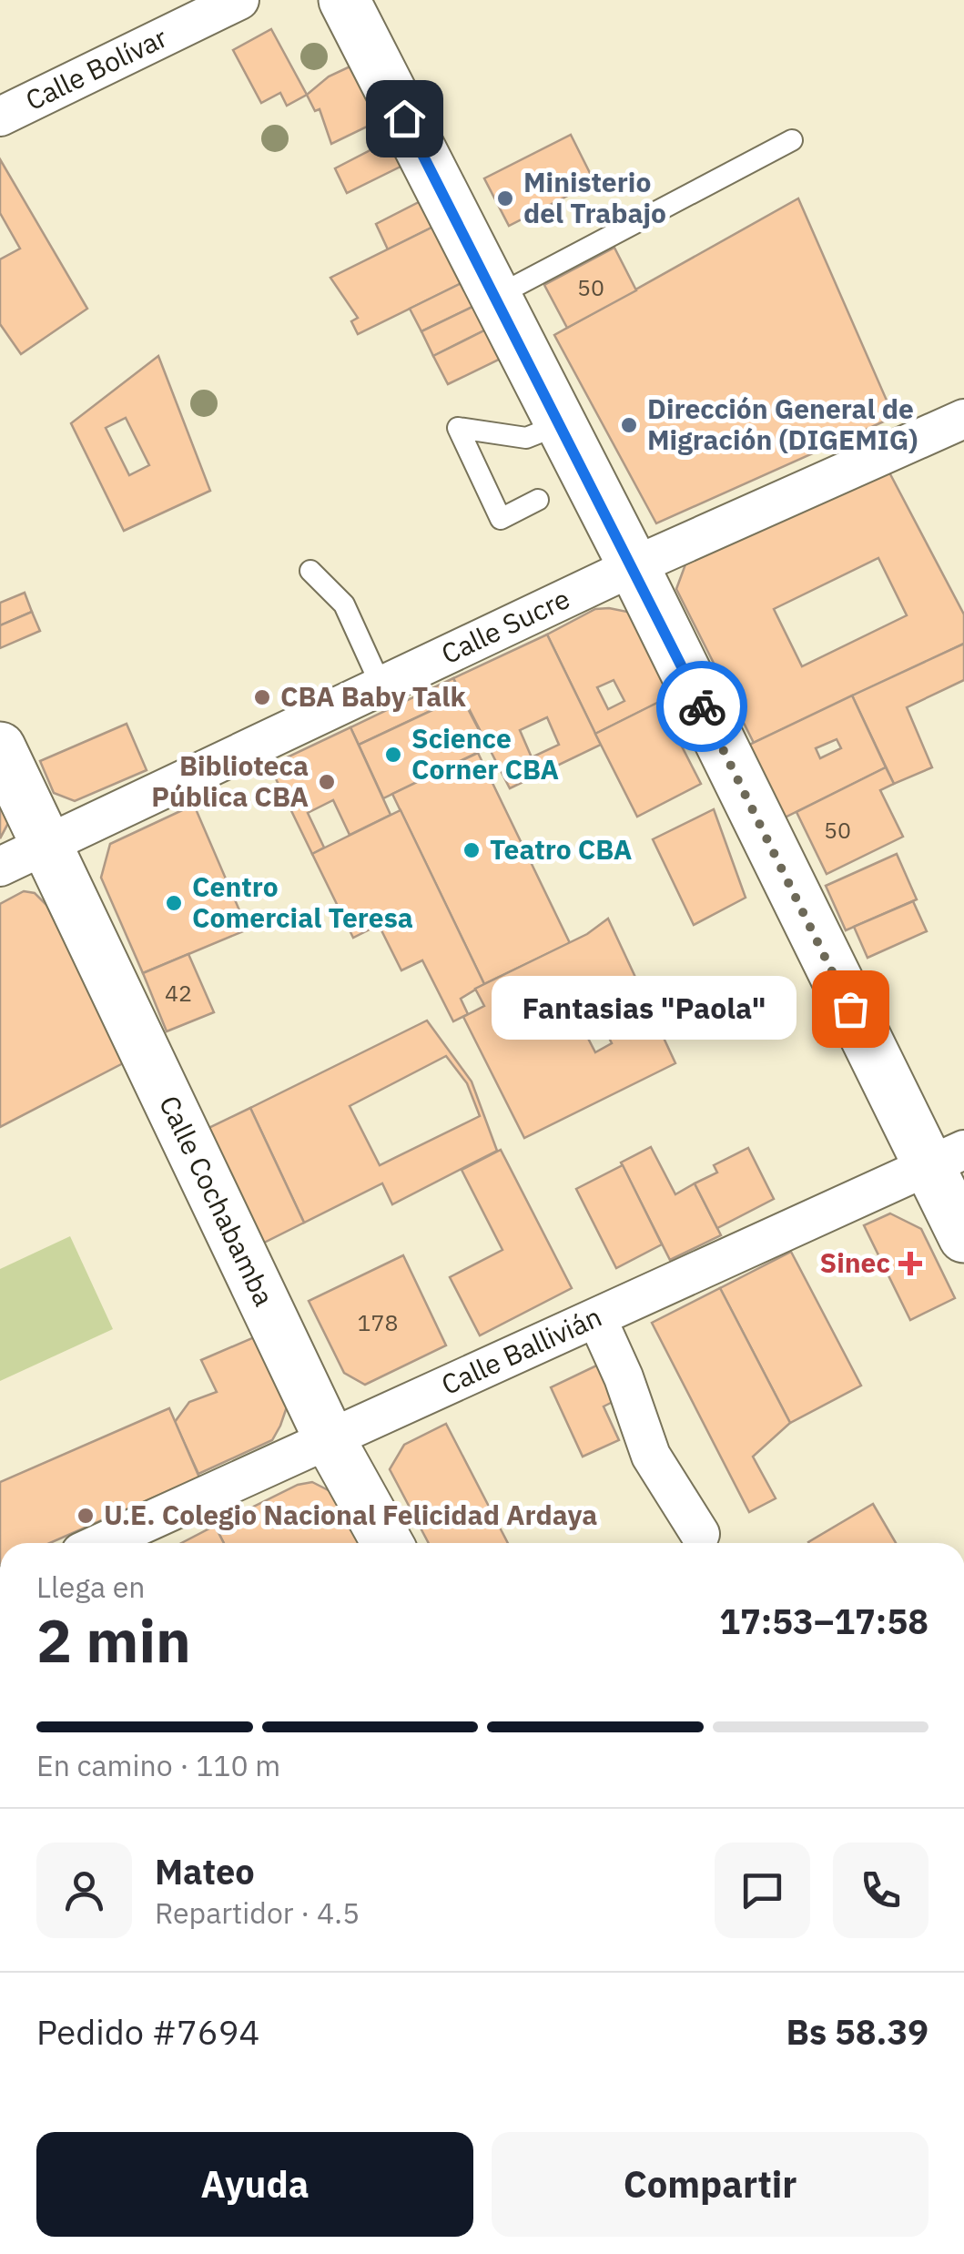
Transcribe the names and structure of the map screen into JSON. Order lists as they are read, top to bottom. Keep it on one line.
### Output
{"streets":{"street":["Calle Bolívar","Calle Sucre","Calle Cochabamba","Calle Ballivián"]},"crossings":[["Calle Sucre","Calle Cochabamba"],["Calle Cochabamba","Calle Ballivián"]],"places":{"other":["Ministerio del Trabajo","Dirección General de Migración (DIGEMIG)","CBA Baby Talk","Science Corner CBA","Biblioteca Pública CBA","Teatro CBA","Centro Comercial Teresa","Fantasias \"Paola\"","U.E. Colegio Nacional Felicidad Ardaya"],"health":["Sinec"]},"house_numbers":["50","50","42","178"],"page":{"bubble":"Fantasias \"Paola\"","heading":["2 min","Llega en","17:53–17:58"],"panel":["Mateo","Repartidor · 4.5","Pedido #7694","Bs 58.39"],"bar":"En camino · 110 m","buttons":["Ayuda","Compartir"]}}
